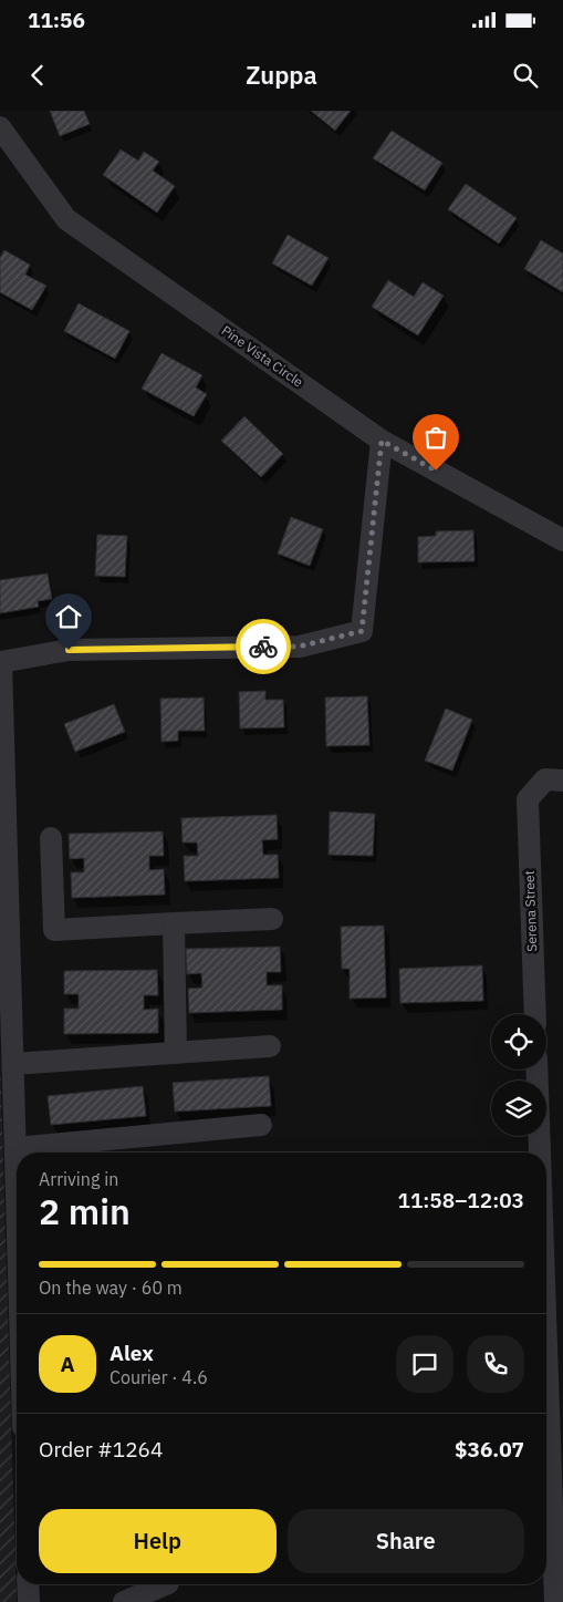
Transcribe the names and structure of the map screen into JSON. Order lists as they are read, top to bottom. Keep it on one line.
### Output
{"streets":{"street":["Pine Vista Circle","Serena Street"]},"page":{"status":"11:56","header":"Zuppa","heading":["2 min","Arriving in","11:58–12:03"],"panel":["Alex","Courier · 4.6","Order #1264","$36.07"],"bar":"On the way · 60 m","round":"A","buttons":["Help","Share"]}}
